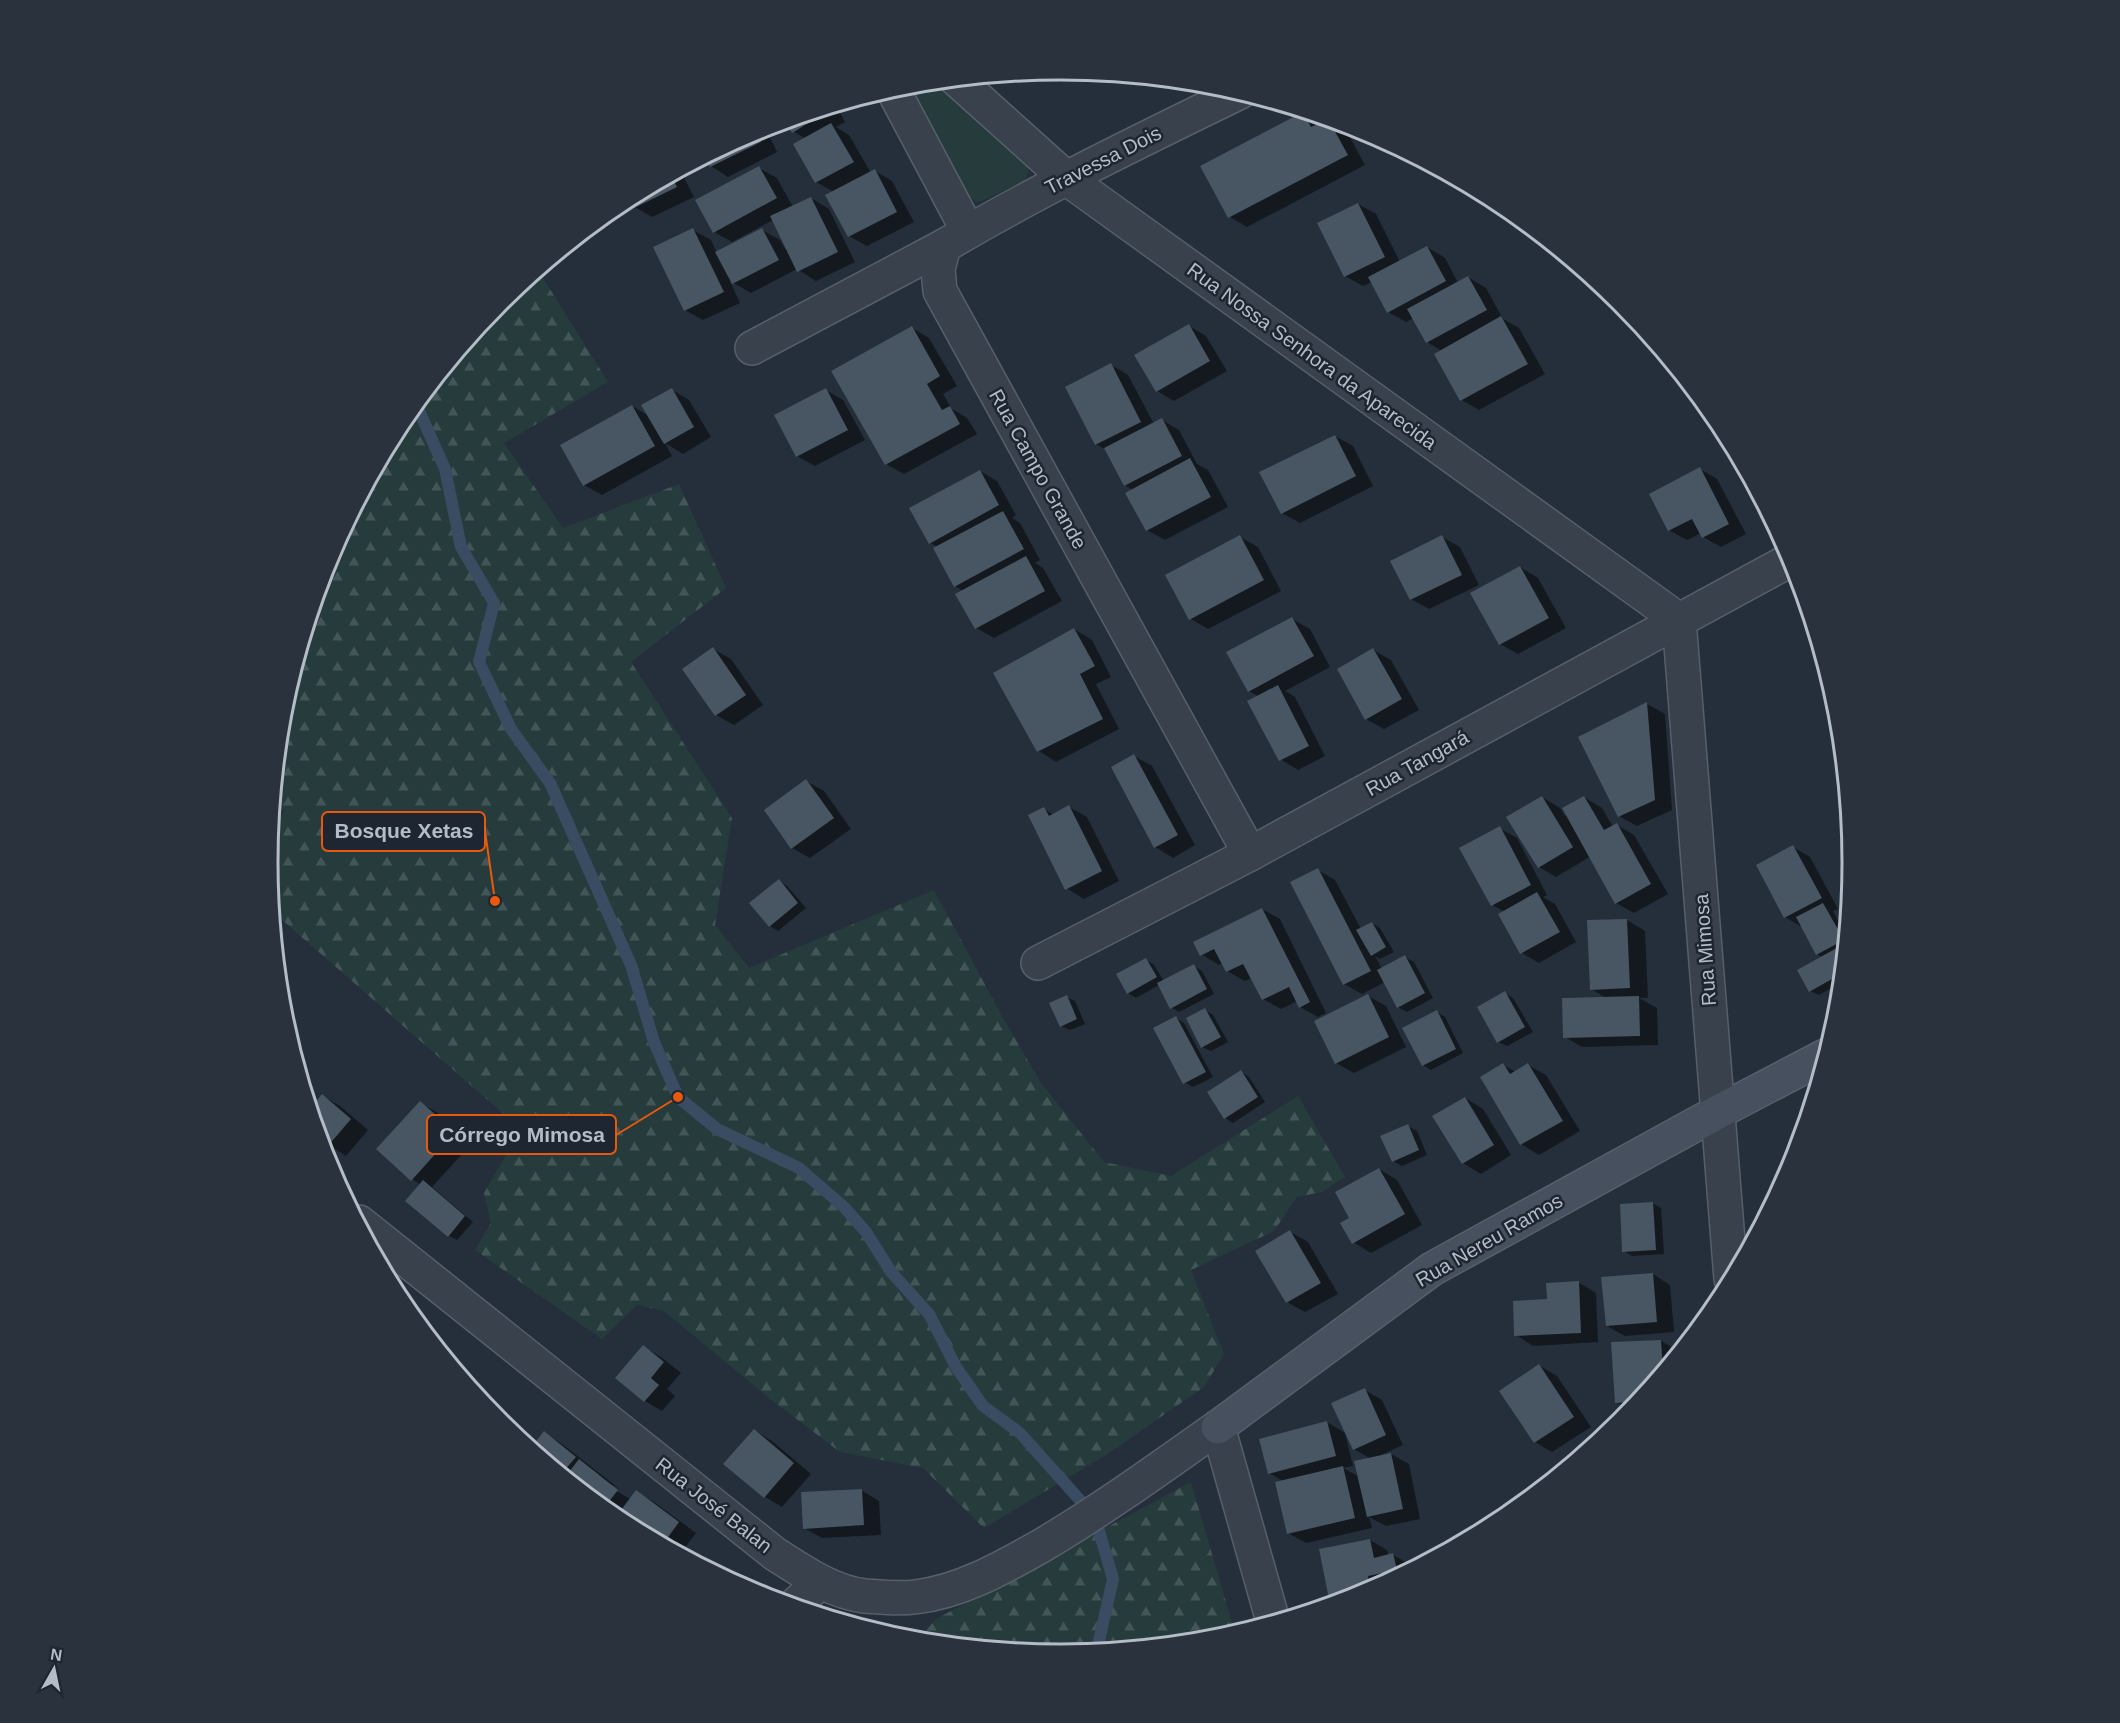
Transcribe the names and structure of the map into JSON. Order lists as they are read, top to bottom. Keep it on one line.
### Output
{"streets":{"street":["Travessa Dois","Rua Nossa Senhora da Aparecida","Rua Campo Grande","Rua Tangará","Rua Mimosa","Rua Nereu Ramos","Rua José Balan"]},"crossings":[["Travessa Dois","Rua Nossa Senhora da Aparecida"],["Travessa Dois","Rua Campo Grande"],["Rua Nossa Senhora da Aparecida","Rua Tangará"],["Rua Nossa Senhora da Aparecida","Rua Mimosa"],["Rua Campo Grande","Rua Tangará"],["Rua Tangará","Rua Mimosa"],["Rua Mimosa","Rua Nereu Ramos"],["Rua Nereu Ramos","Rua José Balan"]],"places":["Bosque Xetas","Córrego Mimosa"],"north":"top"}
